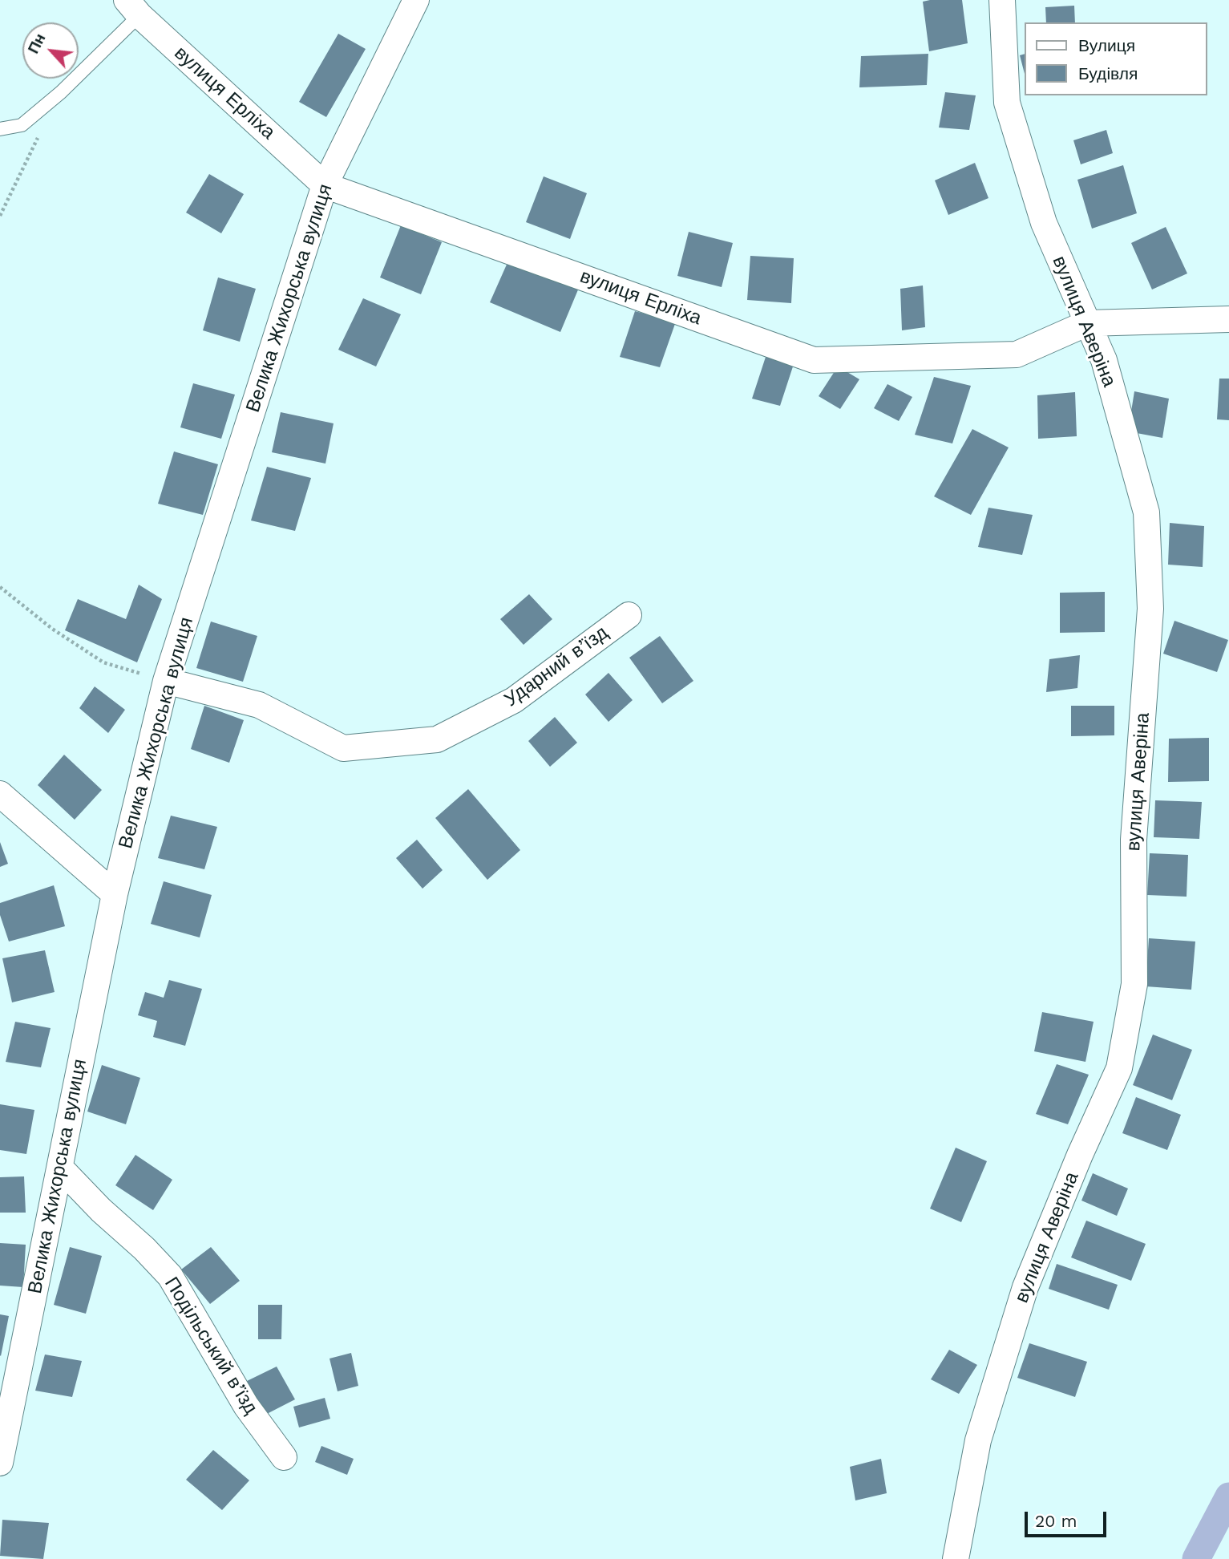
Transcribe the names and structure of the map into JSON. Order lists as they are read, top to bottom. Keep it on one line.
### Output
{"streets":{"street":["вулиця Ерліха","Велика Жихорська вулиця","вулиця Аверіна","Ударний в’їзд","Подільський в’їзд"]},"crossings":[["вулиця Ерліха","Велика Жихорська вулиця"],["вулиця Ерліха","вулиця Аверіна"],["Велика Жихорська вулиця","Ударний в’їзд"],["Велика Жихорська вулиця","Подільський в’їзд"]],"legend":["Вулиця","Будівля"],"scale_bar":"20 m","north":"top left"}
